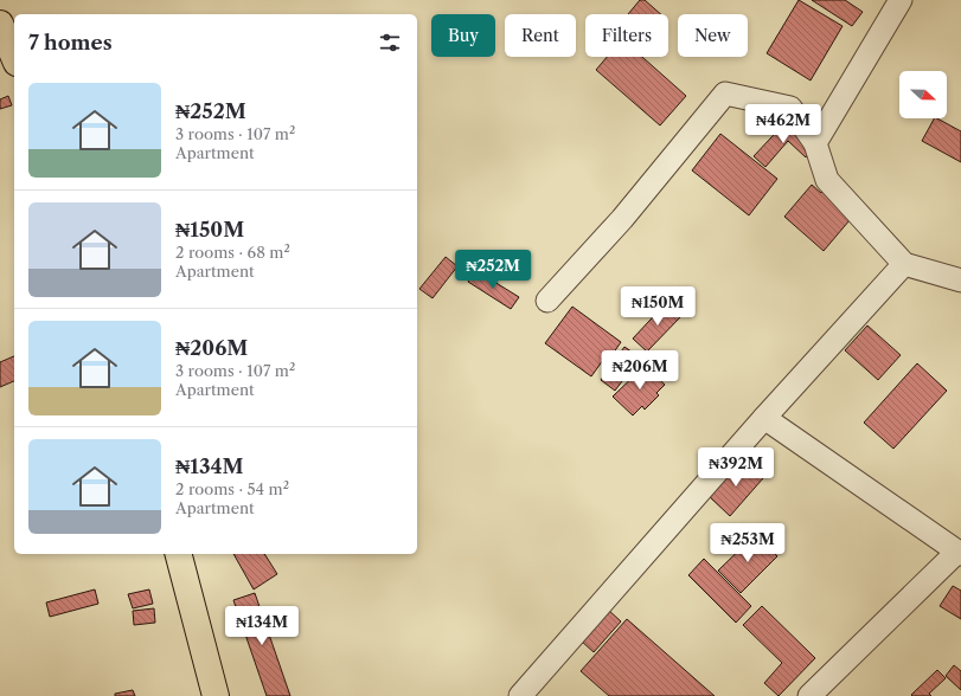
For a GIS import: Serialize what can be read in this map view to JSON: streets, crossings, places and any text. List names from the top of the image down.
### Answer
{
  "north": "right",
  "page": {
    "chip": [
      "Buy",
      "Rent",
      "Filters",
      "New"
    ],
    "heading": "7 homes",
    "list": [
      {
        "name": "₦252M",
        "note": "3 rooms · 107 m² · Apartment"
      },
      {
        "name": "₦150M",
        "note": "2 rooms · 68 m² · Apartment"
      },
      {
        "name": "₦206M",
        "note": "3 rooms · 107 m² · Apartment"
      },
      {
        "name": "₦134M",
        "note": "2 rooms · 54 m² · Apartment"
      }
    ],
    "price": [
      "₦462M",
      "₦252M",
      "₦150M",
      "₦206M",
      "₦392M",
      "₦253M",
      "₦134M"
    ]
  }
}
